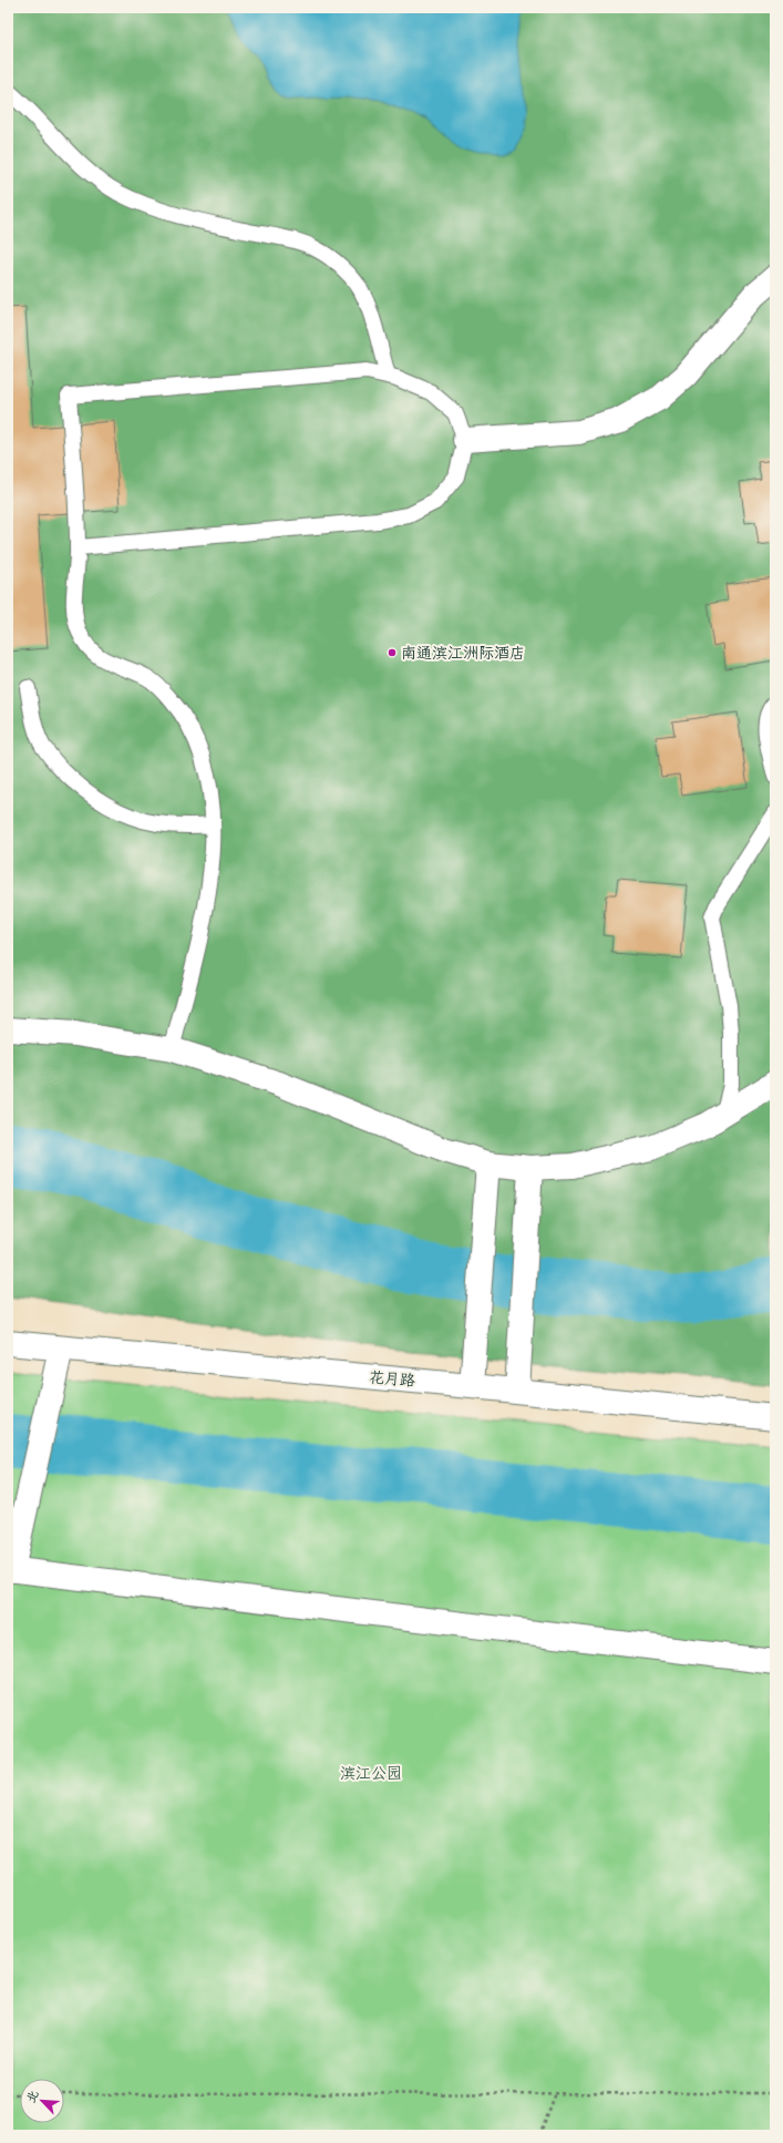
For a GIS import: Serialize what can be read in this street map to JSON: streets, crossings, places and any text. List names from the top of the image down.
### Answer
{
  "streets": {
    "street": ["花月路"]
  },
  "parks": ["滨江公园"],
  "places": ["南通滨江洲际酒店"],
  "north": "top left"
}
